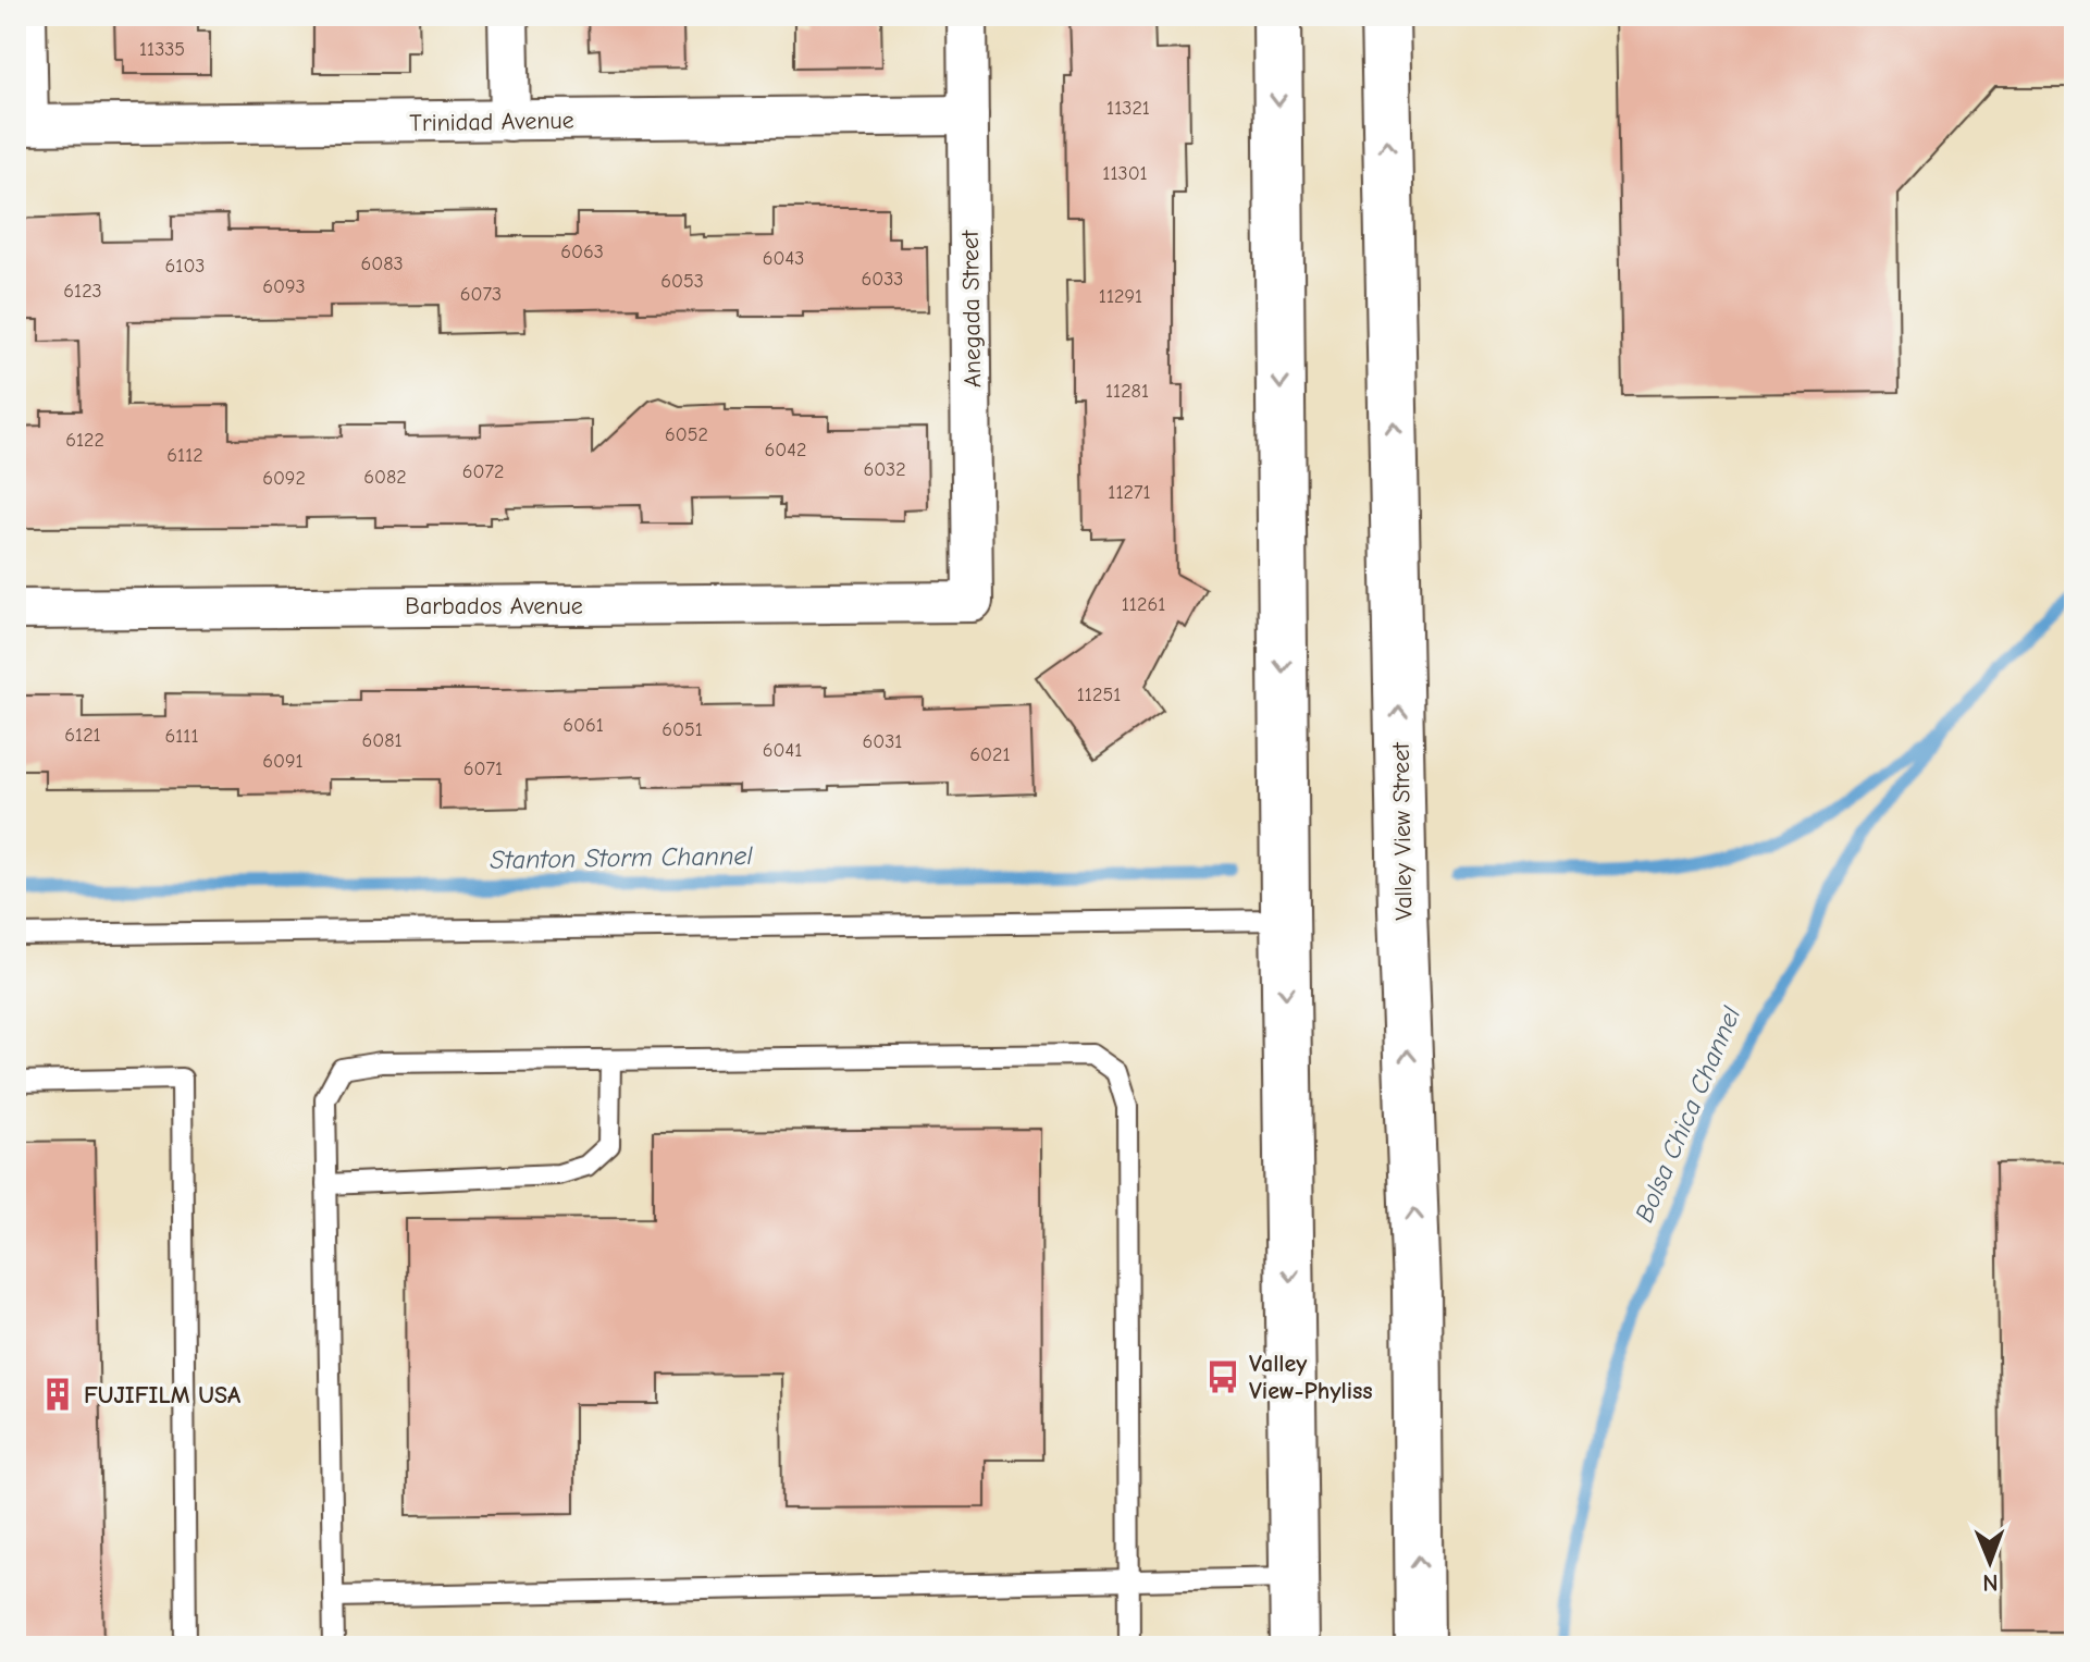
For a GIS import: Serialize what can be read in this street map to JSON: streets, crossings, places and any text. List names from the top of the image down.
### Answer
{
  "streets": {
    "main road": ["Valley View Street"],
    "street": ["Trinidad Avenue", "Anegada Street", "Barbados Avenue"]
  },
  "crossings": [
    ["Trinidad Avenue", "Anegada Street"],
    ["Anegada Street", "Barbados Avenue"]
  ],
  "water": ["Stanton Storm Channel", "Bolsa Chica Channel"],
  "places": {
    "bus stop": ["Valley View-Phyliss"],
    "building": ["FUJIFILM USA"]
  },
  "house_numbers": [
    "11335",
    "11321",
    "11301",
    "6063",
    "6043",
    "6083",
    "6103",
    "6033",
    "6053",
    "6093",
    "6123",
    "6073",
    "11291",
    "11281",
    "6052",
    "6122",
    "6042",
    "6112",
    "6032",
    "6072",
    "6082",
    "6092",
    "11271",
    "11261",
    "11251",
    "6061",
    "6051",
    "6121",
    "6111",
    "6081",
    "6031",
    "6041",
    "6021",
    "6091",
    "6071"
  ],
  "north": "bottom"
}
